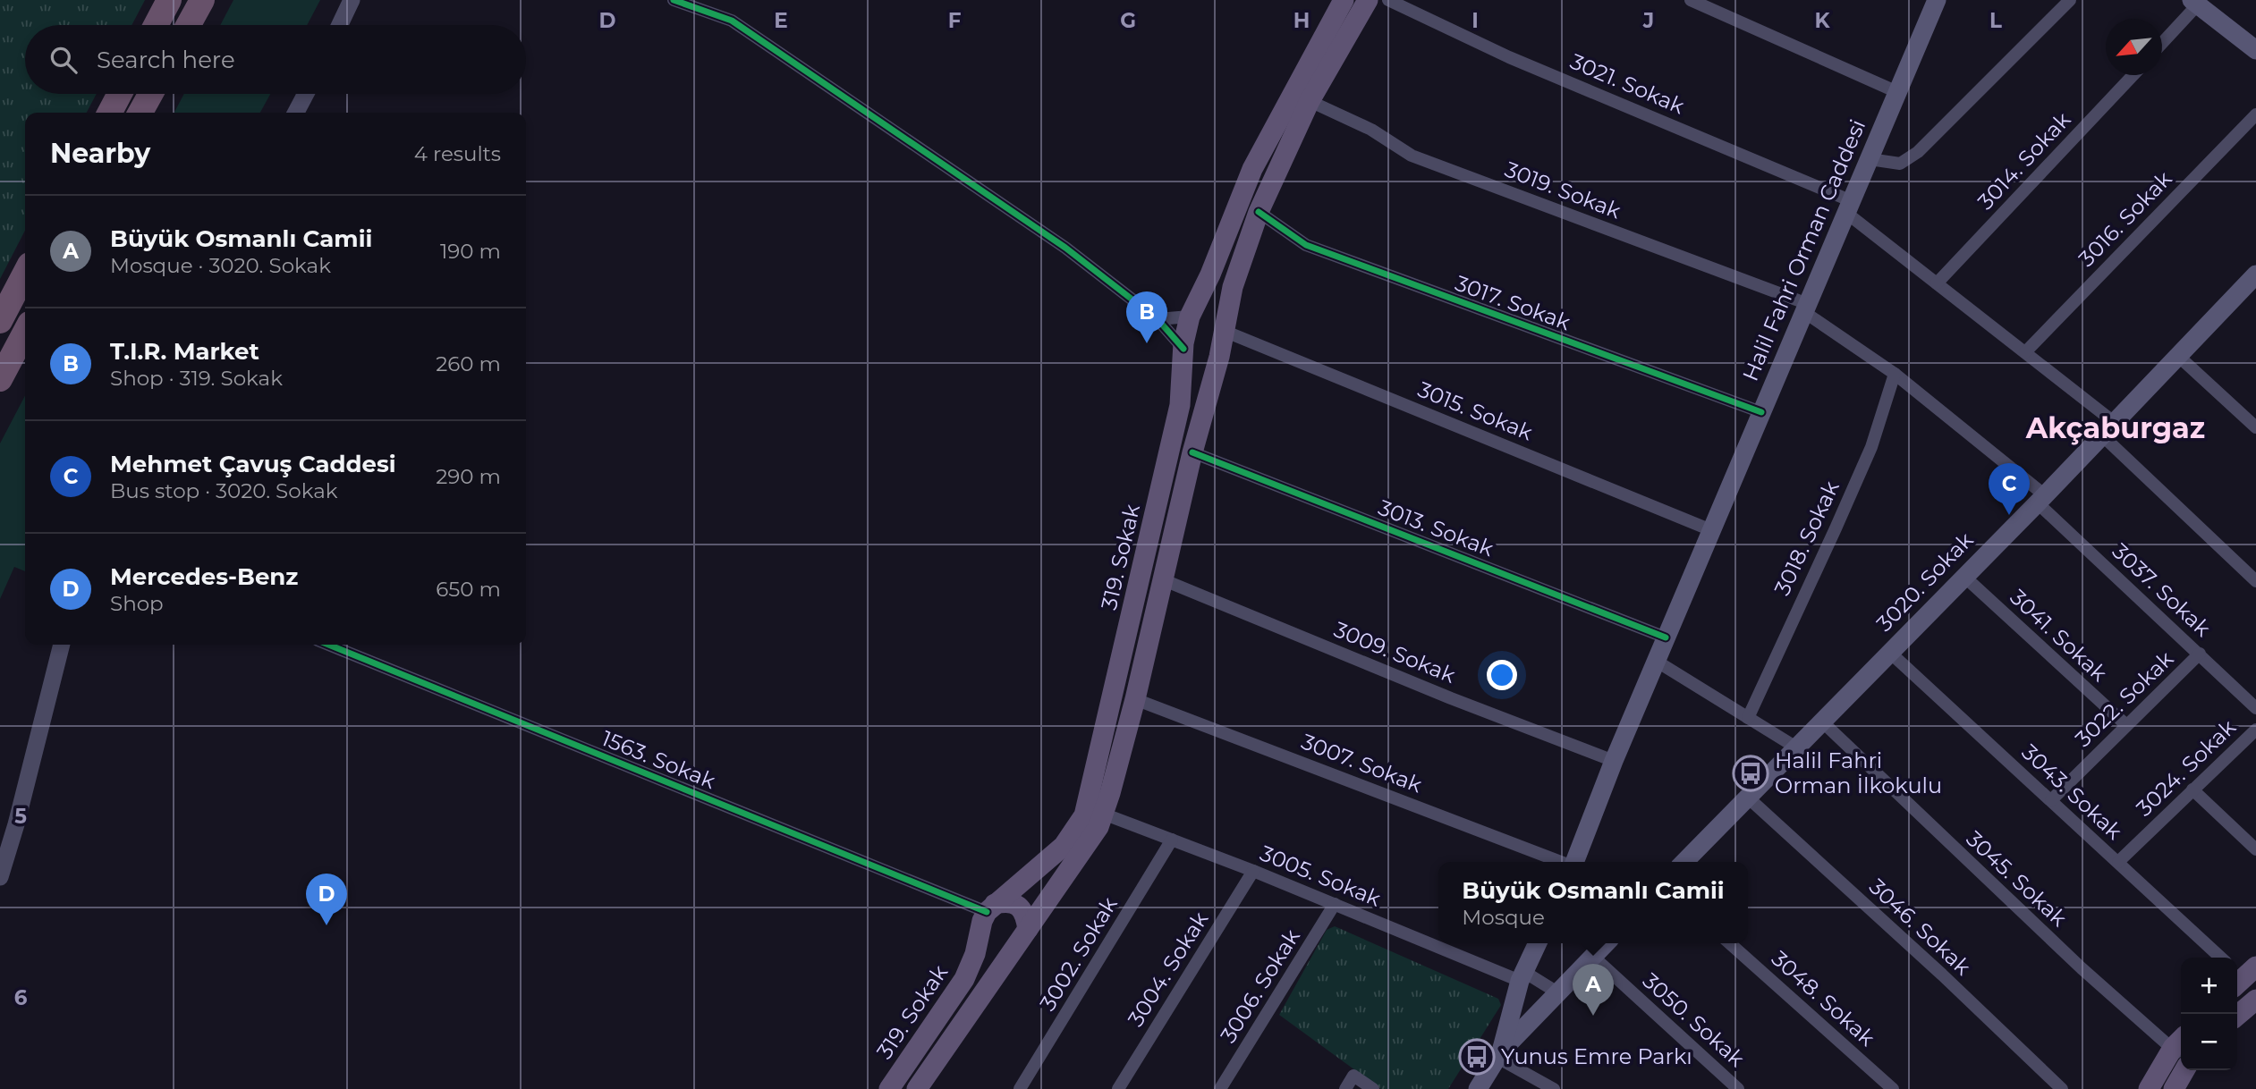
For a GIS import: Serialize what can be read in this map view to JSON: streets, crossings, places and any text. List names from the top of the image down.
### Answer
{
  "streets": {
    "main road": ["Halil Fahri Orman Caddesi", "319. Sokak", "3020. Sokak"],
    "street": [
      "3021. Sokak",
      "3014. Sokak",
      "3019. Sokak",
      "3016. Sokak",
      "3017. Sokak",
      "3015. Sokak",
      "3013. Sokak",
      "3018. Sokak",
      "3037. Sokak",
      "3041. Sokak",
      "3009. Sokak",
      "3022. Sokak",
      "1563. Sokak",
      "3007. Sokak",
      "3024. Sokak",
      "3043. Sokak",
      "3005. Sokak",
      "3045. Sokak",
      "3046. Sokak",
      "3002. Sokak",
      "3004. Sokak",
      "3006. Sokak",
      "3048. Sokak",
      "3050. Sokak"
    ]
  },
  "crossings": [
    ["3021. Sokak", "3014. Sokak"],
    ["3021. Sokak", "3016. Sokak"],
    ["3021. Sokak", "Halil Fahri Orman Caddesi"],
    ["3021. Sokak", "3020. Sokak"],
    ["3019. Sokak", "Halil Fahri Orman Caddesi"],
    ["3019. Sokak", "3018. Sokak"],
    ["3019. Sokak", "319. Sokak"],
    ["3019. Sokak", "3020. Sokak"],
    ["3019. Sokak", "3037. Sokak"],
    ["Halil Fahri Orman Caddesi", "3017. Sokak"],
    ["Halil Fahri Orman Caddesi", "3015. Sokak"],
    ["Halil Fahri Orman Caddesi", "3013. Sokak"],
    ["Halil Fahri Orman Caddesi", "3009. Sokak"],
    ["3017. Sokak", "319. Sokak"],
    ["3015. Sokak", "319. Sokak"],
    ["3013. Sokak", "319. Sokak"],
    ["319. Sokak", "3009. Sokak"],
    ["319. Sokak", "1563. Sokak"],
    ["319. Sokak", "3007. Sokak"],
    ["319. Sokak", "3005. Sokak"],
    ["3020. Sokak", "3037. Sokak"],
    ["3020. Sokak", "3041. Sokak"],
    ["3020. Sokak", "3043. Sokak"],
    ["3020. Sokak", "3045. Sokak"],
    ["3020. Sokak", "3046. Sokak"],
    ["3037. Sokak", "3022. Sokak"],
    ["3041. Sokak", "3022. Sokak"],
    ["3022. Sokak", "3043. Sokak"],
    ["3024. Sokak", "3043. Sokak"],
    ["3005. Sokak", "3002. Sokak"],
    ["3005. Sokak", "3004. Sokak"],
    ["3005. Sokak", "3006. Sokak"]
  ],
  "districts": ["Akçaburgaz"],
  "places": {
    "bus stop": ["Halil Fahri Orman İlkokulu", "Yunus Emre Parkı"]
  },
  "north": "bottom left",
  "page": {
    "search": "Search here",
    "heading": ["Nearby", "4 results"],
    "list": [
      {
        "mark": "A",
        "name": "Büyük Osmanlı Camii",
        "note": "Mosque · 3020. Sokak",
        "value": "190 m"
      },
      {
        "mark": "B",
        "name": "T.I.R. Market",
        "note": "Shop · 319. Sokak",
        "value": "260 m"
      },
      {
        "mark": "C",
        "name": "Mehmet Çavuş Caddesi",
        "note": "Bus stop · 3020. Sokak",
        "value": "290 m"
      },
      {
        "mark": "D",
        "name": "Mercedes-Benz",
        "note": "Shop",
        "value": "650 m"
      }
    ],
    "pins": [
      "B",
      "C",
      "D",
      "A"
    ],
    "popup": ["Büyük Osmanlı Camii", "Mosque"],
    "map_buttons": ["+", "−"]
  },
  "grid": {
    "columns": [
      "D",
      "E",
      "F",
      "G",
      "H",
      "I",
      "J",
      "K",
      "L"
    ],
    "rows": ["5", "6"]
  }
}
